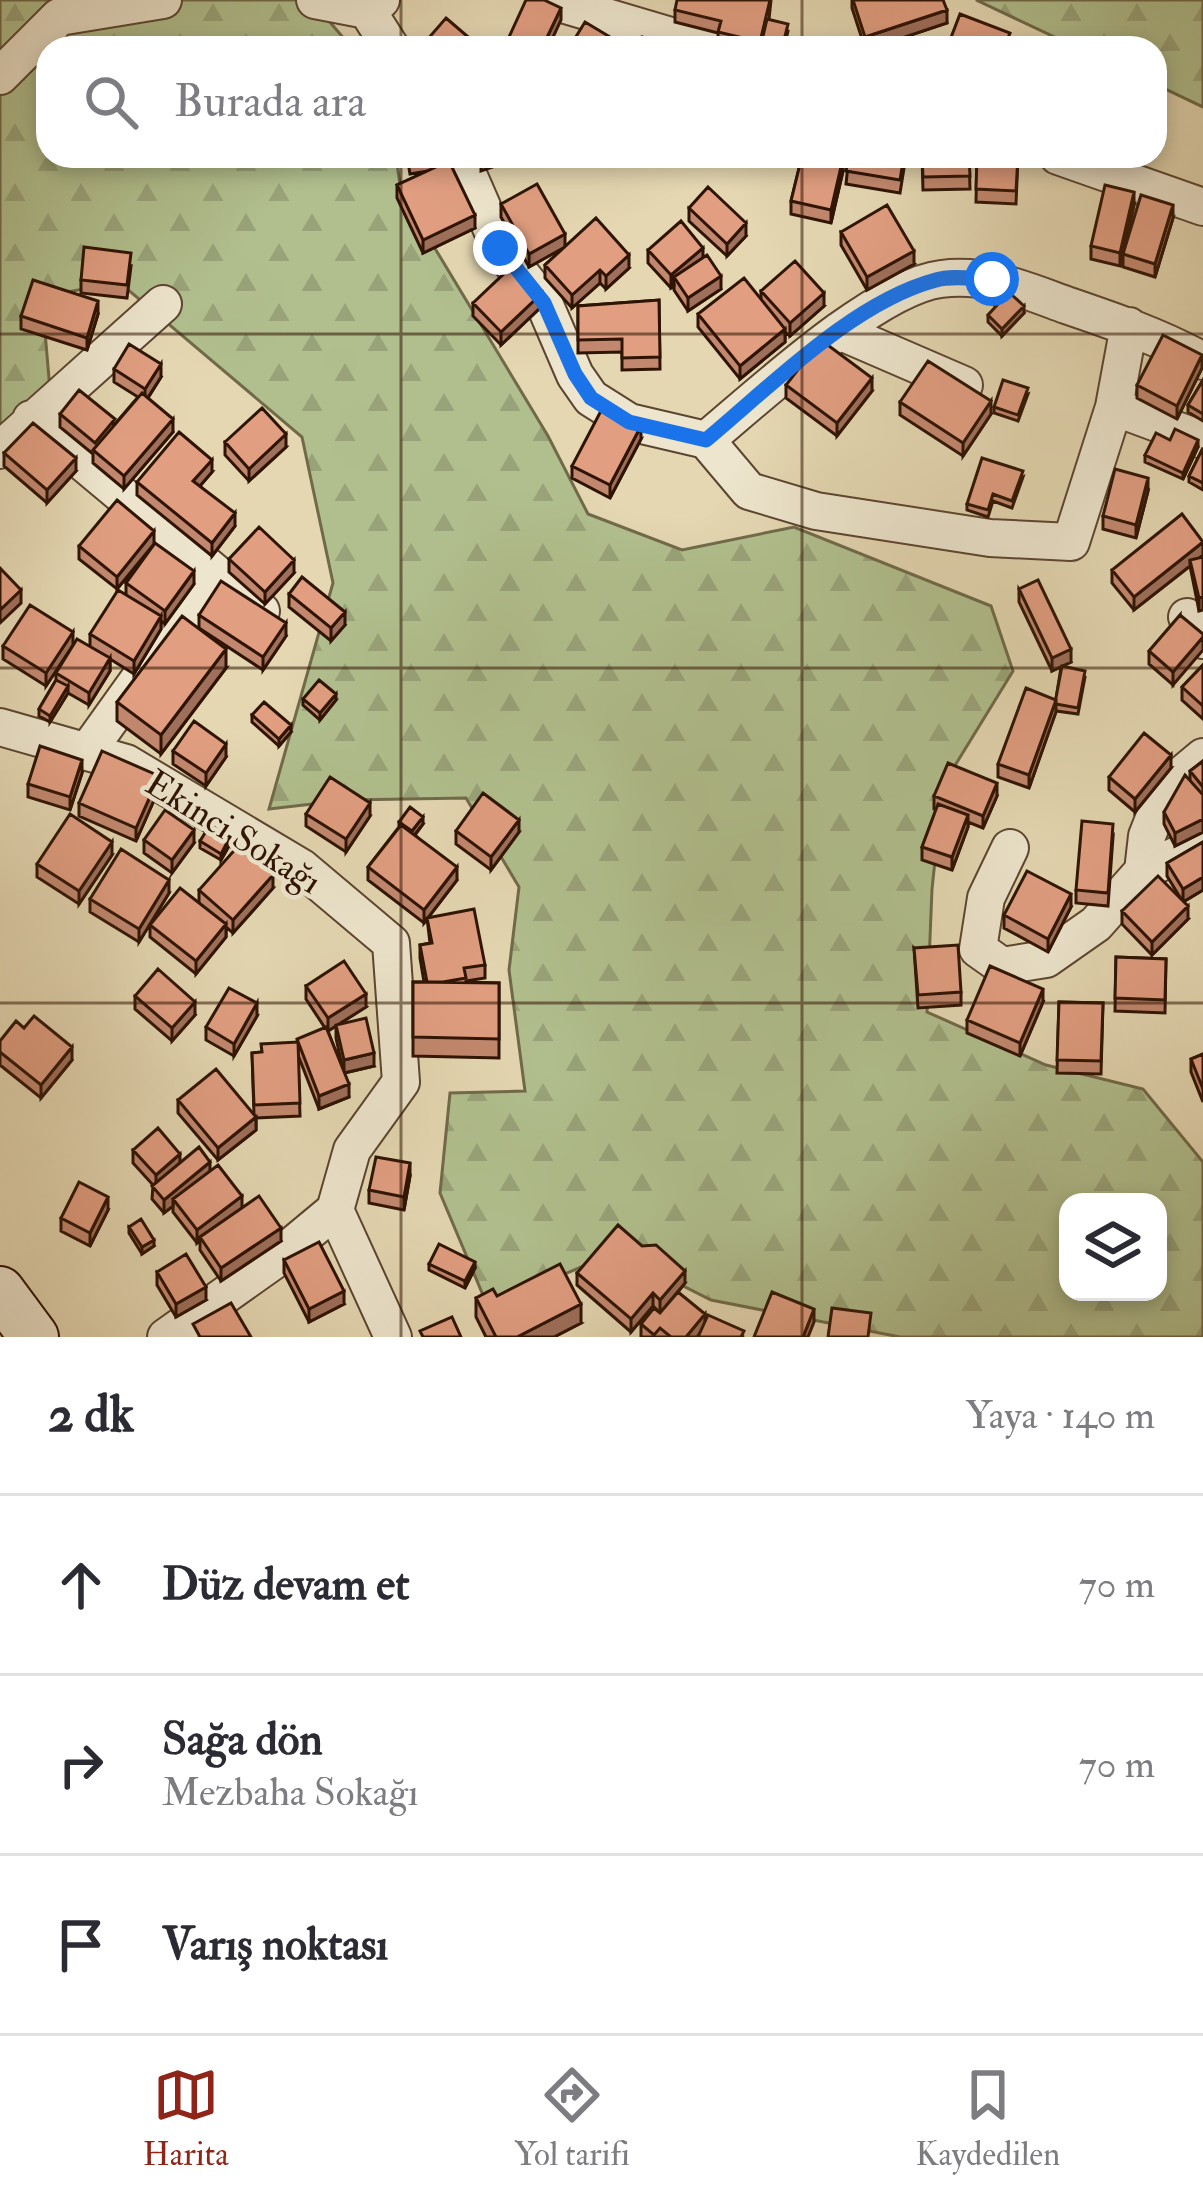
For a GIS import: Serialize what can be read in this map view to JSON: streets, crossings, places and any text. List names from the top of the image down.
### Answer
{
  "streets": {
    "street": ["Ekinci Sokağı"]
  },
  "page": {
    "search": "Burada ara",
    "heading": ["2 dk", "Yaya · 140 m"],
    "list": [
      ["Düz devam et", "70 m"],
      ["Sağa dön", "Mezbaha Sokağı", "70 m"],
      "Varış noktası"
    ],
    "nav": ["Harita", "Yol tarifi", "Kaydedilen"]
  }
}
